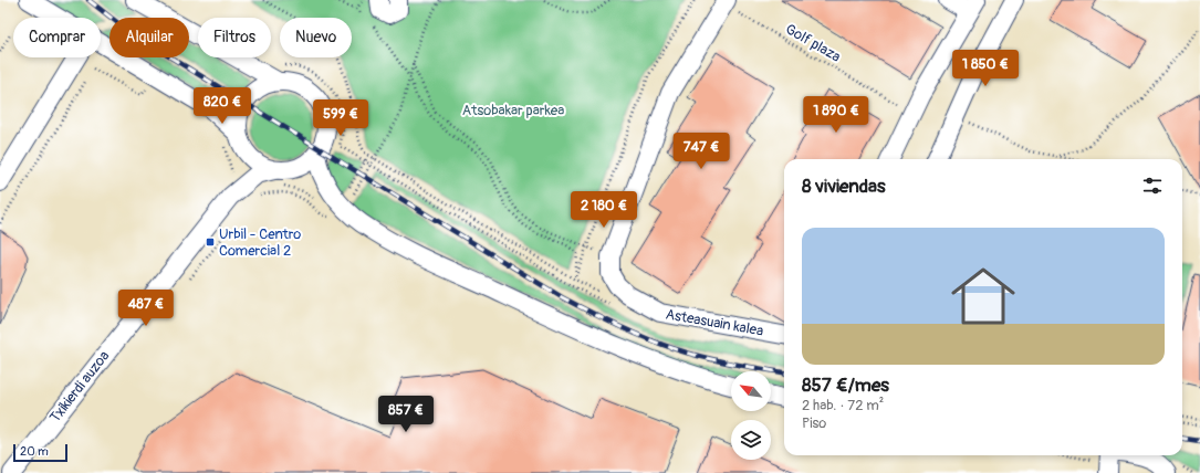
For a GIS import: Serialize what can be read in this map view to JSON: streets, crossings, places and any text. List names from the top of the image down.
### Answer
{
  "streets": {
    "street": ["Asteasuain kalea", "Txikierdi auzoa"],
    "path": ["Golf plaza"]
  },
  "crossings": [
    ["Golf plaza", "Asteasuain kalea"]
  ],
  "parks": ["Atsobakar parkea"],
  "places": {
    "transit": ["Urbil - Centro Comercial 2"]
  },
  "scale_bar": "20 m",
  "north": "top left",
  "page": {
    "chip": [
      "Comprar",
      "Alquilar",
      "Filtros",
      "Nuevo"
    ],
    "price": [
      "1 850 €",
      "820 €",
      "1 890 €",
      "599 €",
      "747 €",
      "2 180 €",
      "487 €",
      "857 €"
    ],
    "heading": "8 viviendas",
    "list": [
      {
        "name": "857 €/mes",
        "note": "2 hab. · 72 m² · Piso"
      }
    ],
    "scale": "20 m"
  }
}
